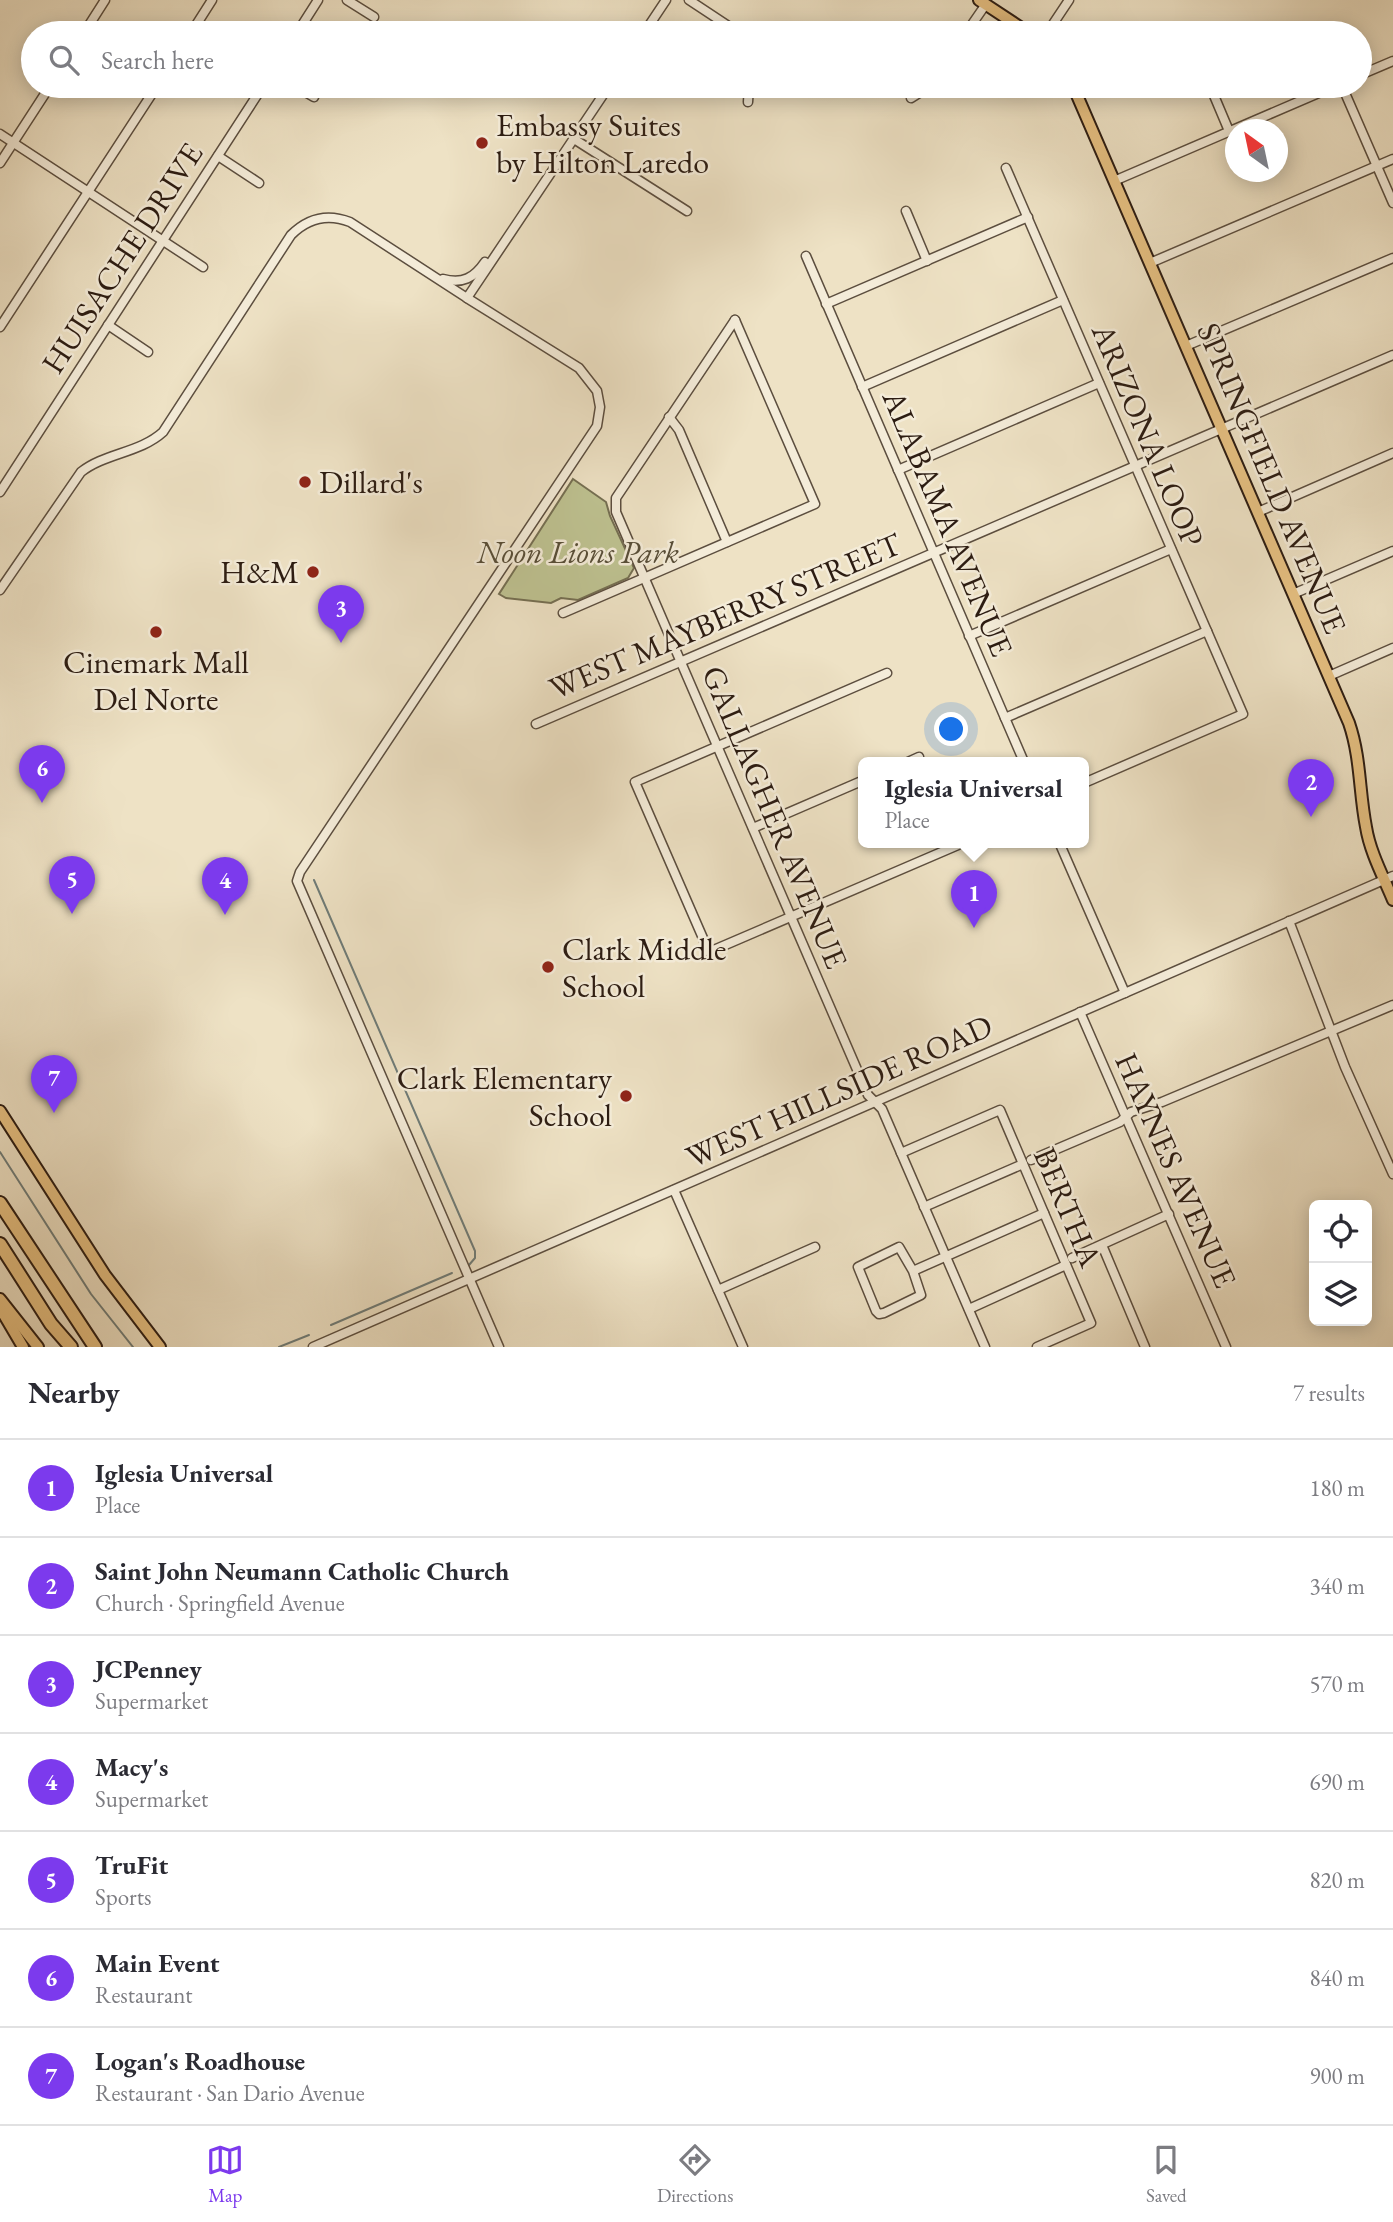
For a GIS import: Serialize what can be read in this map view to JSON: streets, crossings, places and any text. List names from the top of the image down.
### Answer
{
  "streets": {
    "main road": ["SPRINGFIELD AVENUE"],
    "street": [
      "HUISACHE DRIVE",
      "ARIZONA LOOP",
      "ALABAMA AVENUE",
      "WEST MAYBERRY STREET",
      "GALLAGHER AVENUE",
      "WEST HILLSIDE ROAD",
      "HAYNES AVENUE",
      "BERTHA"
    ]
  },
  "crossings": [
    ["ARIZONA LOOP", "WEST MAYBERRY STREET"],
    ["SPRINGFIELD AVENUE", "WEST MAYBERRY STREET"],
    ["SPRINGFIELD AVENUE", "WEST HILLSIDE ROAD"],
    ["ALABAMA AVENUE", "WEST MAYBERRY STREET"],
    ["WEST MAYBERRY STREET", "GALLAGHER AVENUE"],
    ["GALLAGHER AVENUE", "WEST HILLSIDE ROAD"],
    ["GALLAGHER AVENUE", "BERTHA"],
    ["WEST HILLSIDE ROAD", "HAYNES AVENUE"]
  ],
  "parks": ["Noon Lions Park"],
  "places": [
    "Embassy Suites by Hilton Laredo",
    "Dillard's",
    "H&M",
    "Cinemark Mall Del Norte",
    "Clark Middle School",
    "Clark Elementary School"
  ],
  "north": "top left",
  "page": {
    "search": "Search here",
    "pins": [
      "3",
      "6",
      "2",
      "5",
      "4",
      "1",
      "7"
    ],
    "popup": ["Iglesia Universal", "Place"],
    "heading": ["Nearby", "7 results"],
    "list": [
      {
        "mark": "1",
        "name": "Iglesia Universal",
        "note": "Place",
        "value": "180 m"
      },
      {
        "mark": "2",
        "name": "Saint John Neumann Catholic Church",
        "note": "Church · Springfield Avenue",
        "value": "340 m"
      },
      {
        "mark": "3",
        "name": "JCPenney",
        "note": "Supermarket",
        "value": "570 m"
      },
      {
        "mark": "4",
        "name": "Macy's",
        "note": "Supermarket",
        "value": "690 m"
      },
      {
        "mark": "5",
        "name": "TruFit",
        "note": "Sports",
        "value": "820 m"
      },
      {
        "mark": "6",
        "name": "Main Event",
        "note": "Restaurant",
        "value": "840 m"
      },
      {
        "mark": "7",
        "name": "Logan's Roadhouse",
        "note": "Restaurant · San Dario Avenue",
        "value": "900 m"
      }
    ],
    "nav": ["Map", "Directions", "Saved"]
  }
}
